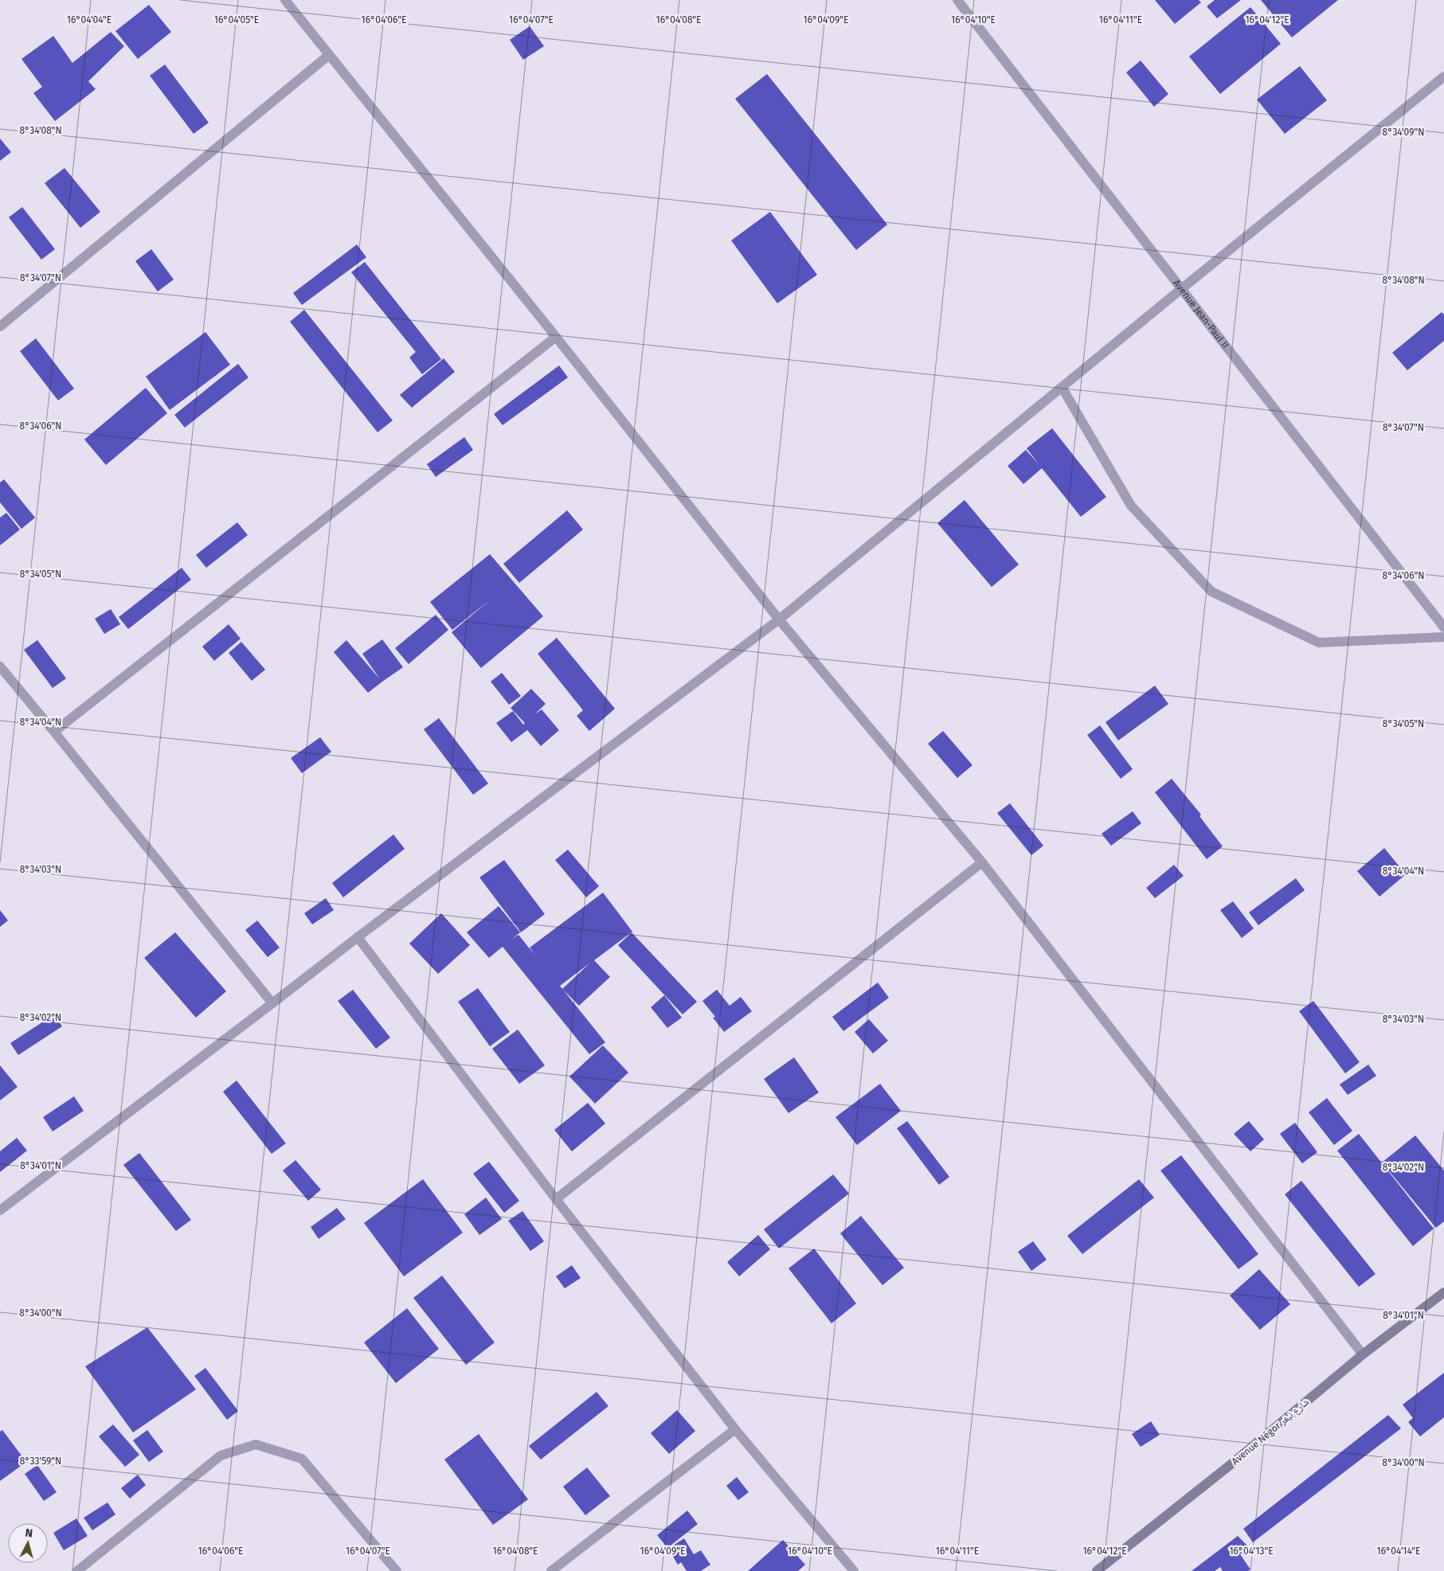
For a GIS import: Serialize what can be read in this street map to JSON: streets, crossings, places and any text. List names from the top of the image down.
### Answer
{
  "streets": {
    "main road": ["Avenue Négor شارع نيغر"],
    "street": ["Avenue Jean-Paul II"]
  },
  "north": "top",
  "coordinates": [
    "16°04'04\"E",
    "16°04'05\"E",
    "16°04'06\"E",
    "16°04'07\"E",
    "16°04'08\"E",
    "16°04'09\"E",
    "16°04'10\"E",
    "16°04'11\"E",
    "16°04'12\"E",
    "8°34'08\"N",
    "8°34'09\"N",
    "8°34'07\"N",
    "8°34'06\"N",
    "8°34'05\"N",
    "8°34'04\"N",
    "8°34'03\"N",
    "8°34'02\"N",
    "8°34'01\"N",
    "8°34'00\"N",
    "8°33'59\"N",
    "16°04'13\"E",
    "16°04'14\"E"
  ]
}
